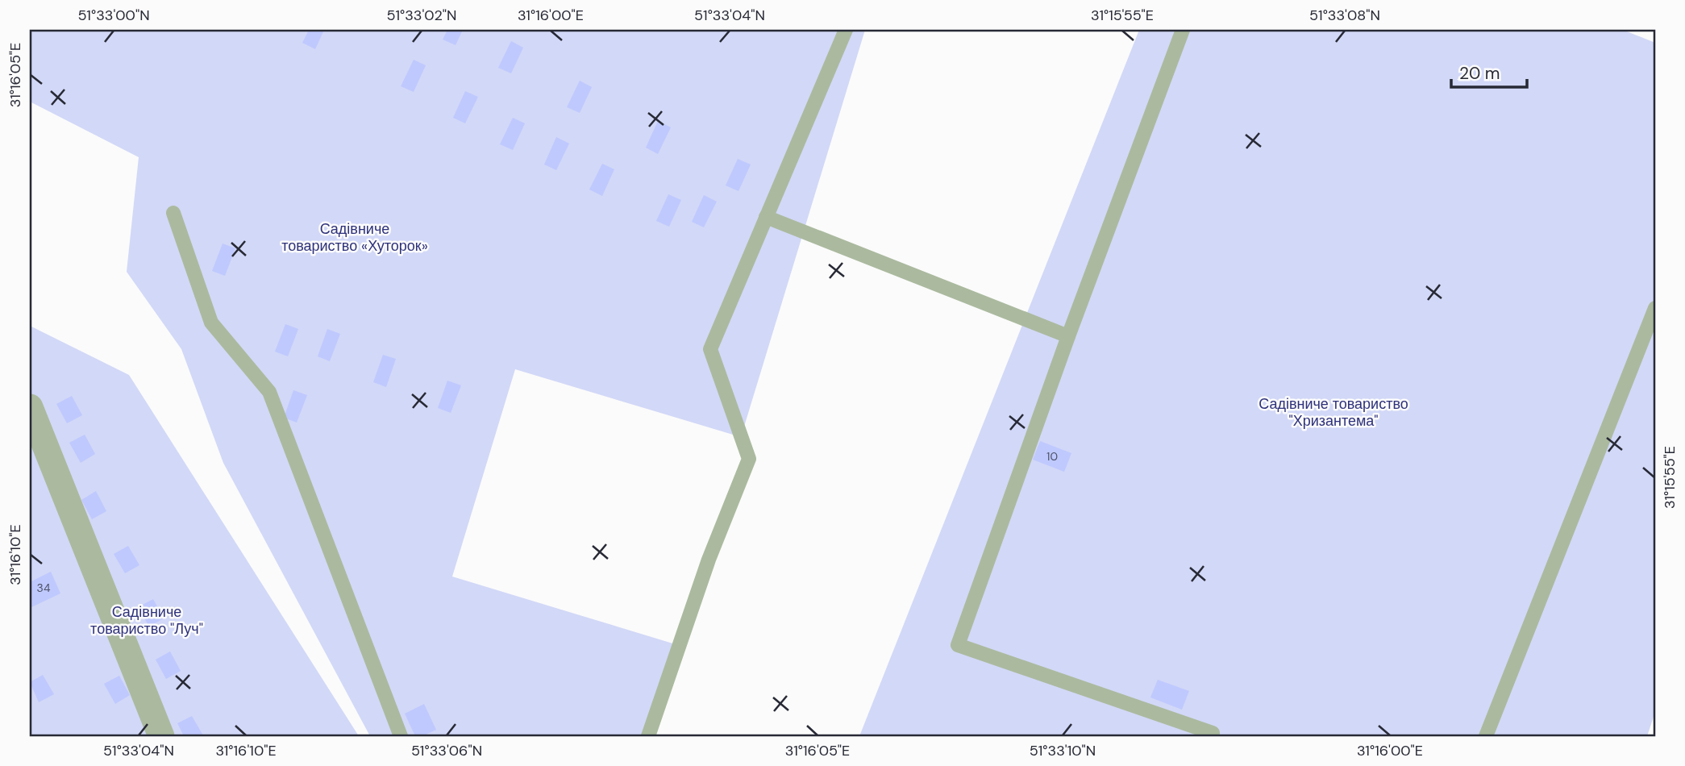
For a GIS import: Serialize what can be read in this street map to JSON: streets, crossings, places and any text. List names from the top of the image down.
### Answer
{
  "parks": ["Садівниче товариство «Хуторок»", "Садівниче товариство \"Хризантема\"", "Садівниче товариство \"Луч\""],
  "house_numbers": ["10", "34"],
  "scale_bar": "20 m",
  "coordinates": [
    "51°33'00\"N",
    "51°33'02\"N",
    "31°16'00\"E",
    "51°33'04\"N",
    "31°15'55\"E",
    "51°33'08\"N",
    "31°16'05\"E",
    "31°16'10\"E",
    "51°33'06\"N",
    "51°33'10\"N"
  ]
}
